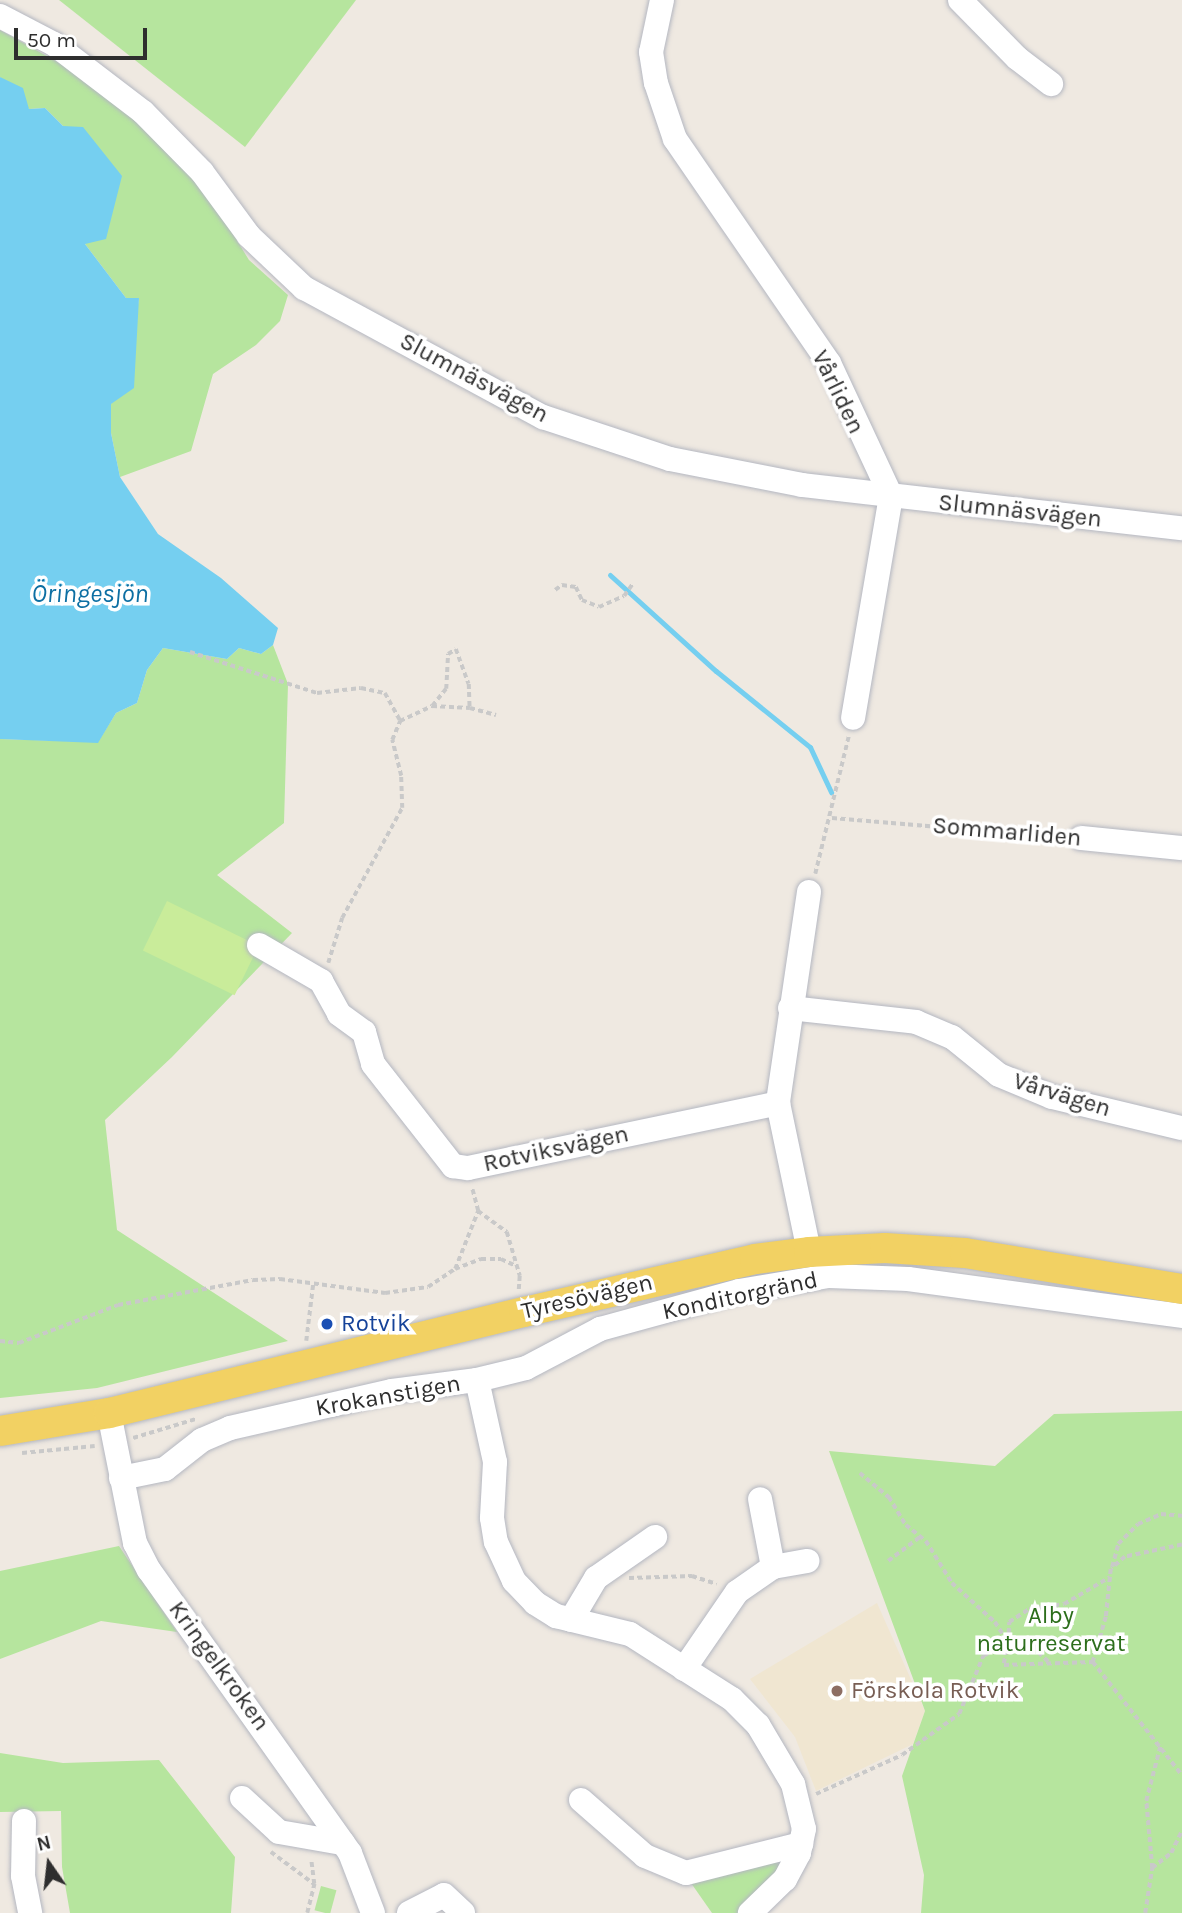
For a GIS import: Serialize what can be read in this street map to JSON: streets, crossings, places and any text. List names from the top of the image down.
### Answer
{
  "streets": {
    "main road": ["Tyresövägen"],
    "street": [
      "Slumnäsvägen",
      "Vårliden",
      "Sommarliden",
      "Vårvägen",
      "Rotviksvägen",
      "Konditorgränd",
      "Krokanstigen",
      "Kringelkroken"
    ]
  },
  "crossings": [
    ["Slumnäsvägen", "Vårliden"],
    ["Konditorgränd", "Krokanstigen"],
    ["Tyresövägen", "Kringelkroken"],
    ["Krokanstigen", "Kringelkroken"]
  ],
  "water": ["Öringesjön"],
  "parks": ["Alby naturreservat"],
  "places": ["Rotvik", "Förskola Rotvik"],
  "scale_bar": "50 m",
  "north": "top"
}
